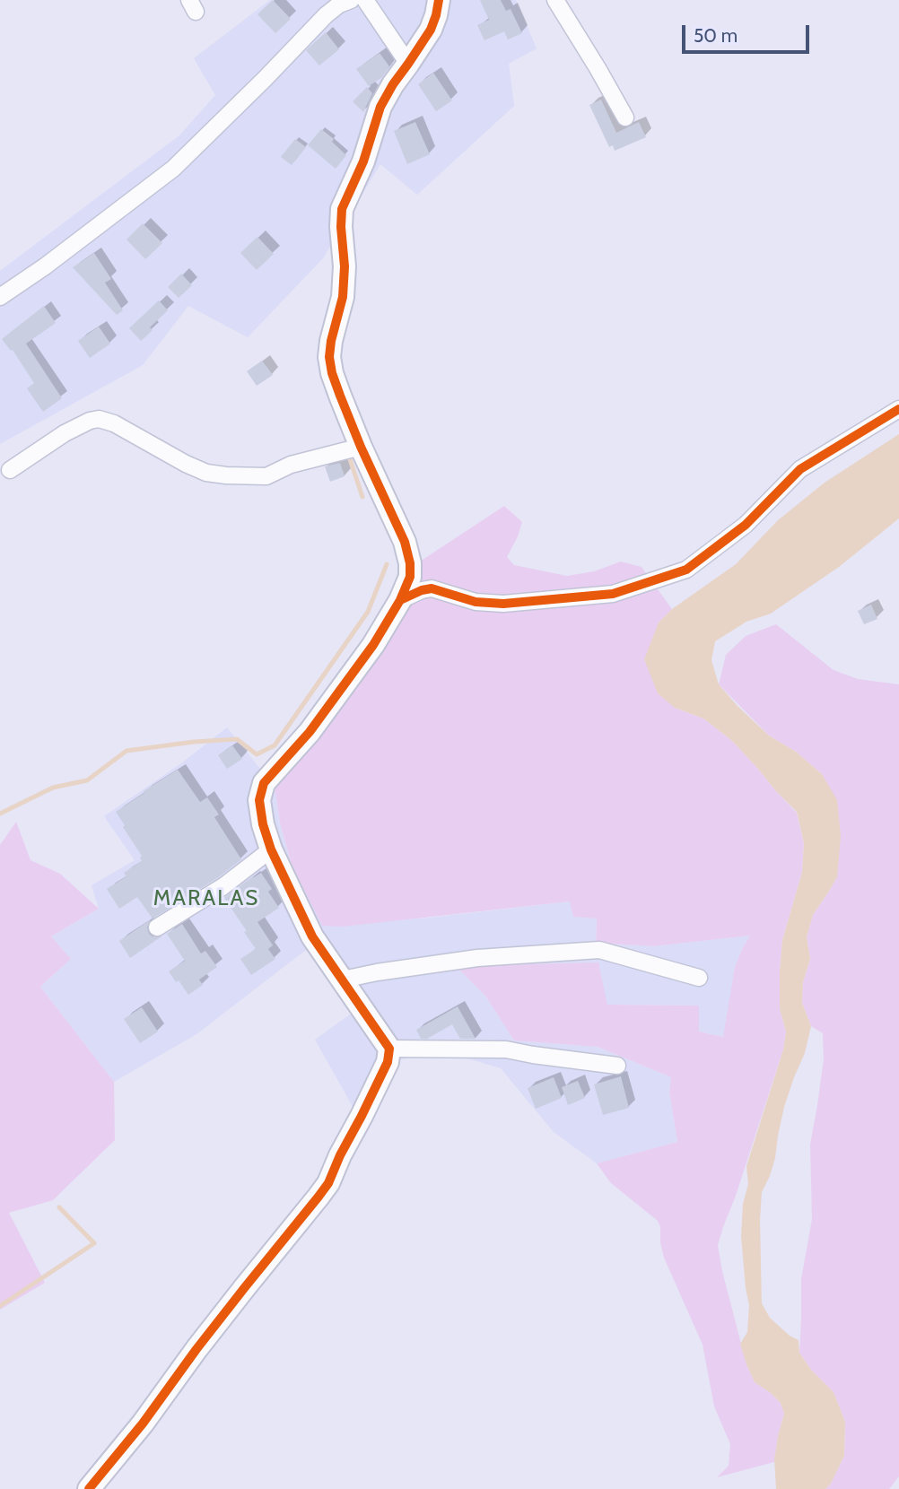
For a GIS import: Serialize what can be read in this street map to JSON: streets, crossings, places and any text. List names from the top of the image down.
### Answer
{
  "districts": ["MARALAS"],
  "scale_bar": "50 m"
}
